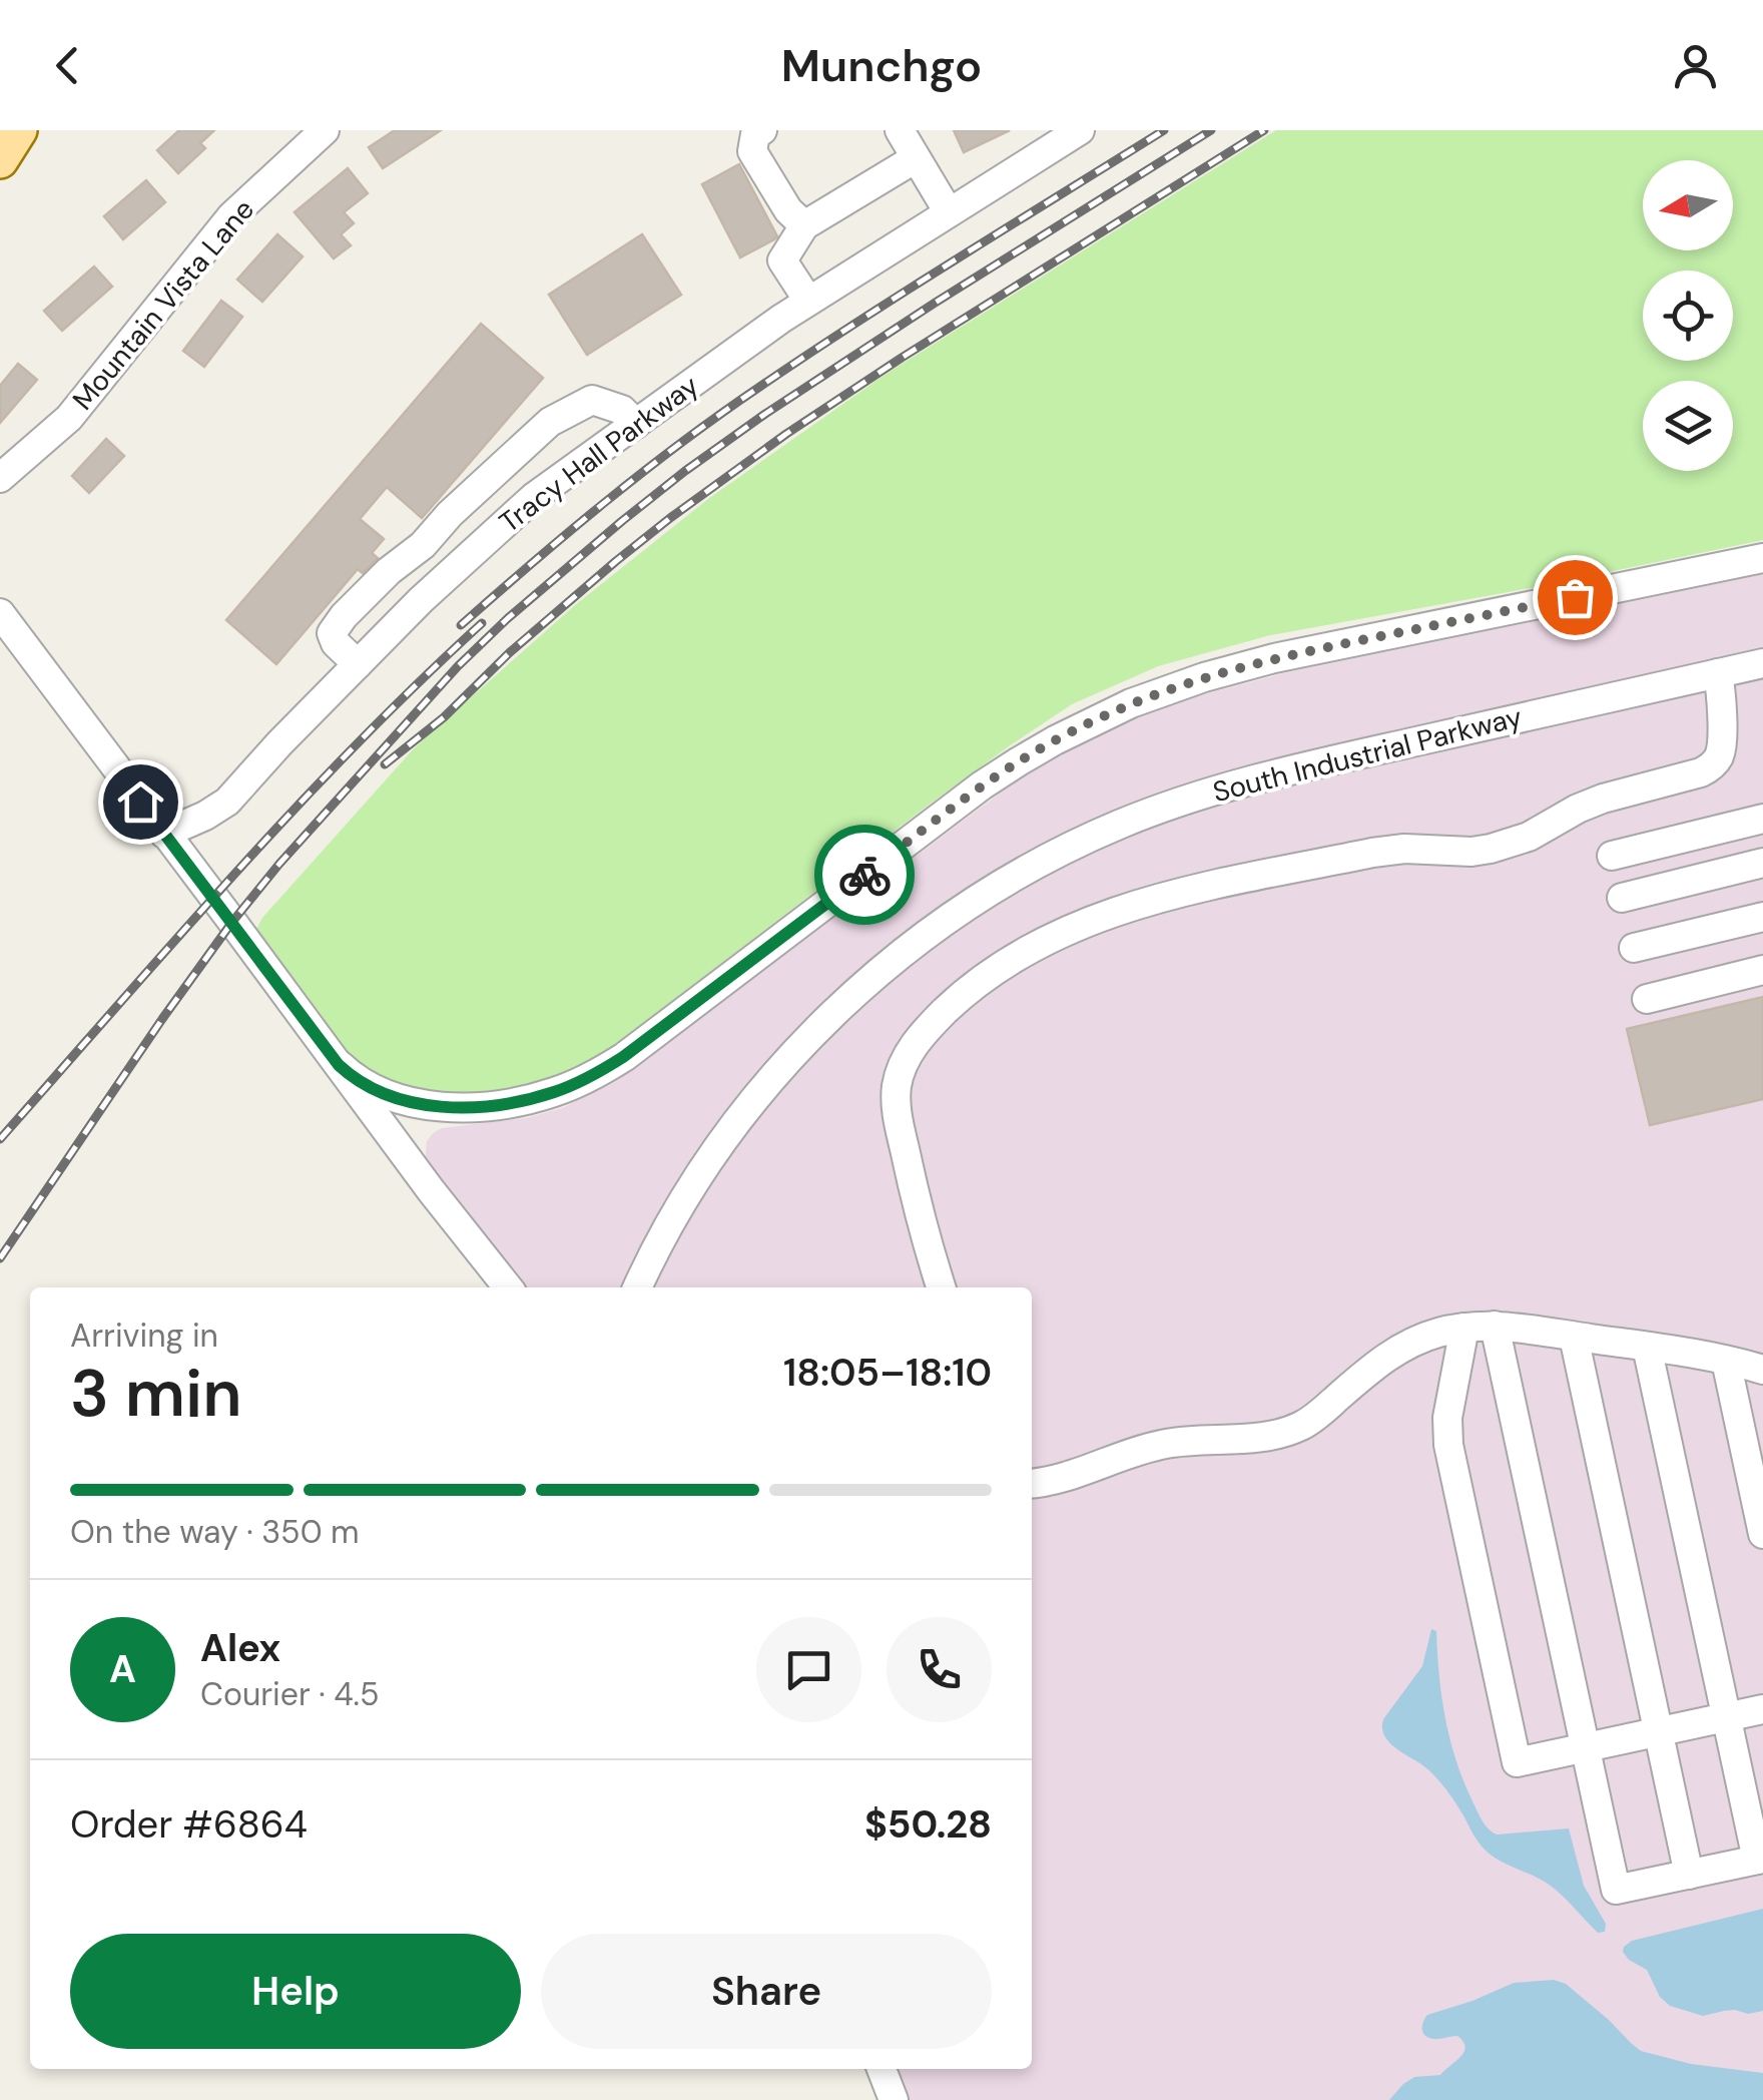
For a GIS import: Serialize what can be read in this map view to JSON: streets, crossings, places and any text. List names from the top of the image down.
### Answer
{
  "streets": {
    "street": ["Mountain Vista Lane", "Tracy Hall Parkway", "South Industrial Parkway"]
  },
  "north": "left",
  "page": {
    "header": "Munchgo",
    "heading": ["3 min", "Arriving in", "18:05–18:10"],
    "panel": [
      "Alex",
      "Courier · 4.5",
      "Order #6864",
      "$50.28"
    ],
    "bar": "On the way · 350 m",
    "round": "A",
    "buttons": ["Help", "Share"]
  }
}
